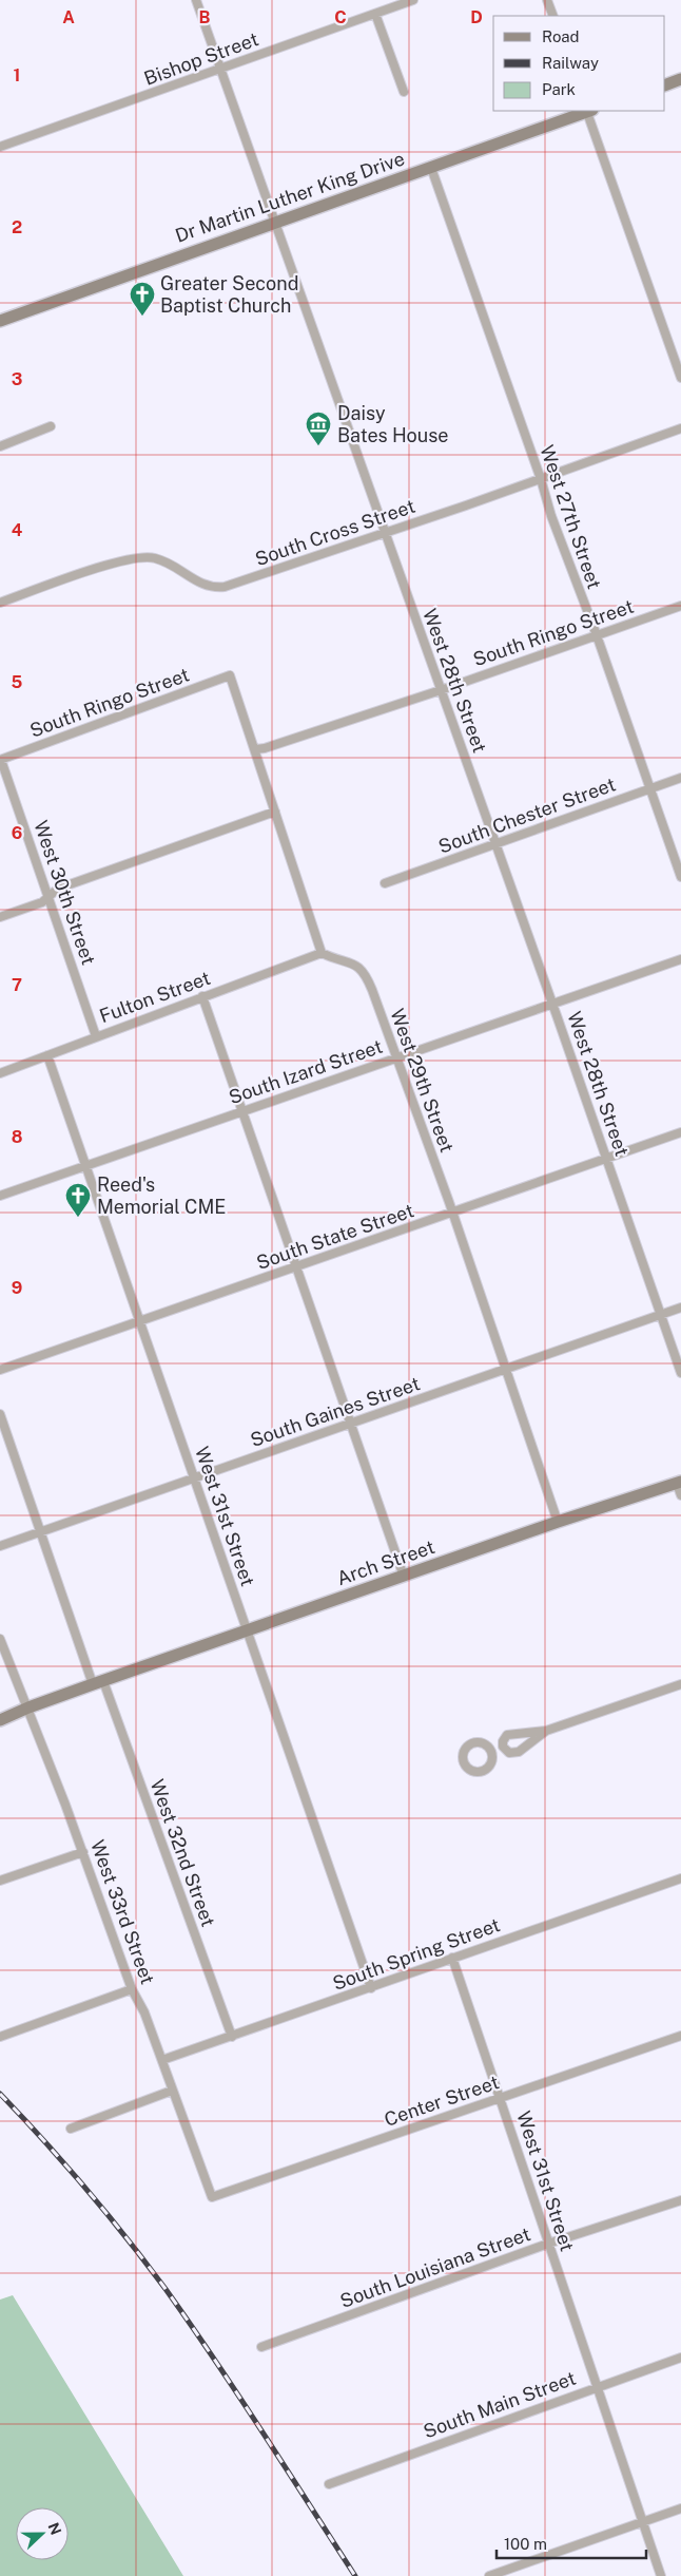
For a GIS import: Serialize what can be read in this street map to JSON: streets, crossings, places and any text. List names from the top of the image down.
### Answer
{
  "streets": {
    "main road": ["Dr Martin Luther King Drive", "Arch Street"],
    "street": [
      "Bishop Street",
      "West 27th Street",
      "South Cross Street",
      "South Ringo Street",
      "West 28th Street",
      "South Chester Street",
      "West 30th Street",
      "Fulton Street",
      "South Izard Street",
      "West 29th Street",
      "South State Street",
      "South Gaines Street",
      "West 31st Street",
      "West 32nd Street",
      "West 33rd Street",
      "South Spring Street",
      "Center Street",
      "South Louisiana Street",
      "South Main Street"
    ]
  },
  "crossings": [
    ["Bishop Street", "West 28th Street"],
    ["Dr Martin Luther King Drive", "West 27th Street"],
    ["Dr Martin Luther King Drive", "West 28th Street"],
    ["West 27th Street", "South Cross Street"],
    ["West 27th Street", "South Ringo Street"],
    ["West 27th Street", "South Chester Street"],
    ["South Cross Street", "West 28th Street"],
    ["South Ringo Street", "West 28th Street"],
    ["South Ringo Street", "West 30th Street"],
    ["West 28th Street", "South Chester Street"],
    ["West 28th Street", "South Izard Street"],
    ["West 28th Street", "South State Street"],
    ["West 28th Street", "South Gaines Street"],
    ["West 30th Street", "Fulton Street"],
    ["Fulton Street", "West 29th Street"],
    ["Fulton Street", "West 31st Street"],
    ["South Izard Street", "West 29th Street"],
    ["South Izard Street", "West 31st Street"],
    ["West 29th Street", "South State Street"],
    ["West 29th Street", "South Gaines Street"],
    ["West 29th Street", "Arch Street"],
    ["South State Street", "West 31st Street"],
    ["South Gaines Street", "West 31st Street"],
    ["South Gaines Street", "West 32nd Street"],
    ["West 31st Street", "Arch Street"],
    ["West 31st Street", "South Spring Street"],
    ["West 31st Street", "Center Street"],
    ["West 31st Street", "South Louisiana Street"],
    ["West 31st Street", "South Main Street"],
    ["Arch Street", "West 32nd Street"],
    ["Arch Street", "West 33rd Street"],
    ["West 32nd Street", "South Spring Street"],
    ["West 33rd Street", "South Spring Street"],
    ["West 33rd Street", "Center Street"]
  ],
  "places": {
    "church": ["Greater Second Baptist Church", "Reed's Memorial CME"],
    "museum": ["Daisy Bates House"]
  },
  "legend": ["Road", "Railway", "Park"],
  "scale_bar": "100 m",
  "north": "right",
  "grid": {
    "columns": [
      "A",
      "B",
      "C",
      "D"
    ],
    "rows": [
      "1",
      "2",
      "3",
      "4",
      "5",
      "6",
      "7",
      "8",
      "9"
    ]
  }
}
